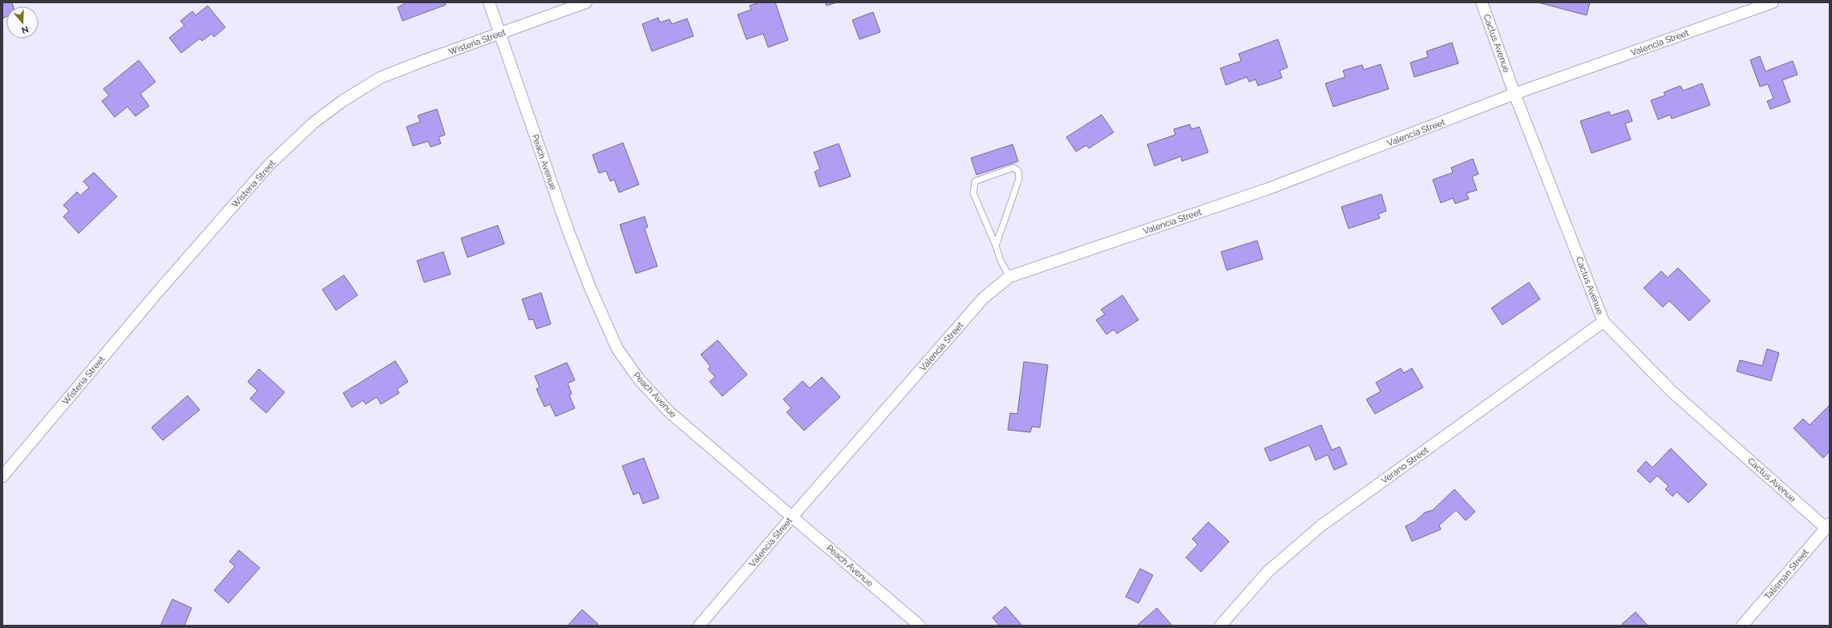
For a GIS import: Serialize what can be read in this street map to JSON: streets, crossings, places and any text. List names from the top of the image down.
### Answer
{
  "streets": {
    "street": [
      "Wisteria Street",
      "Valencia Street",
      "Cactus Avenue",
      "Peach Avenue",
      "Verano Street",
      "Talisman Street"
    ]
  },
  "crossings": [
    ["Wisteria Street", "Peach Avenue"],
    ["Valencia Street", "Cactus Avenue"],
    ["Valencia Street", "Peach Avenue"],
    ["Cactus Avenue", "Verano Street"],
    ["Cactus Avenue", "Talisman Street"]
  ],
  "north": "bottom"
}
